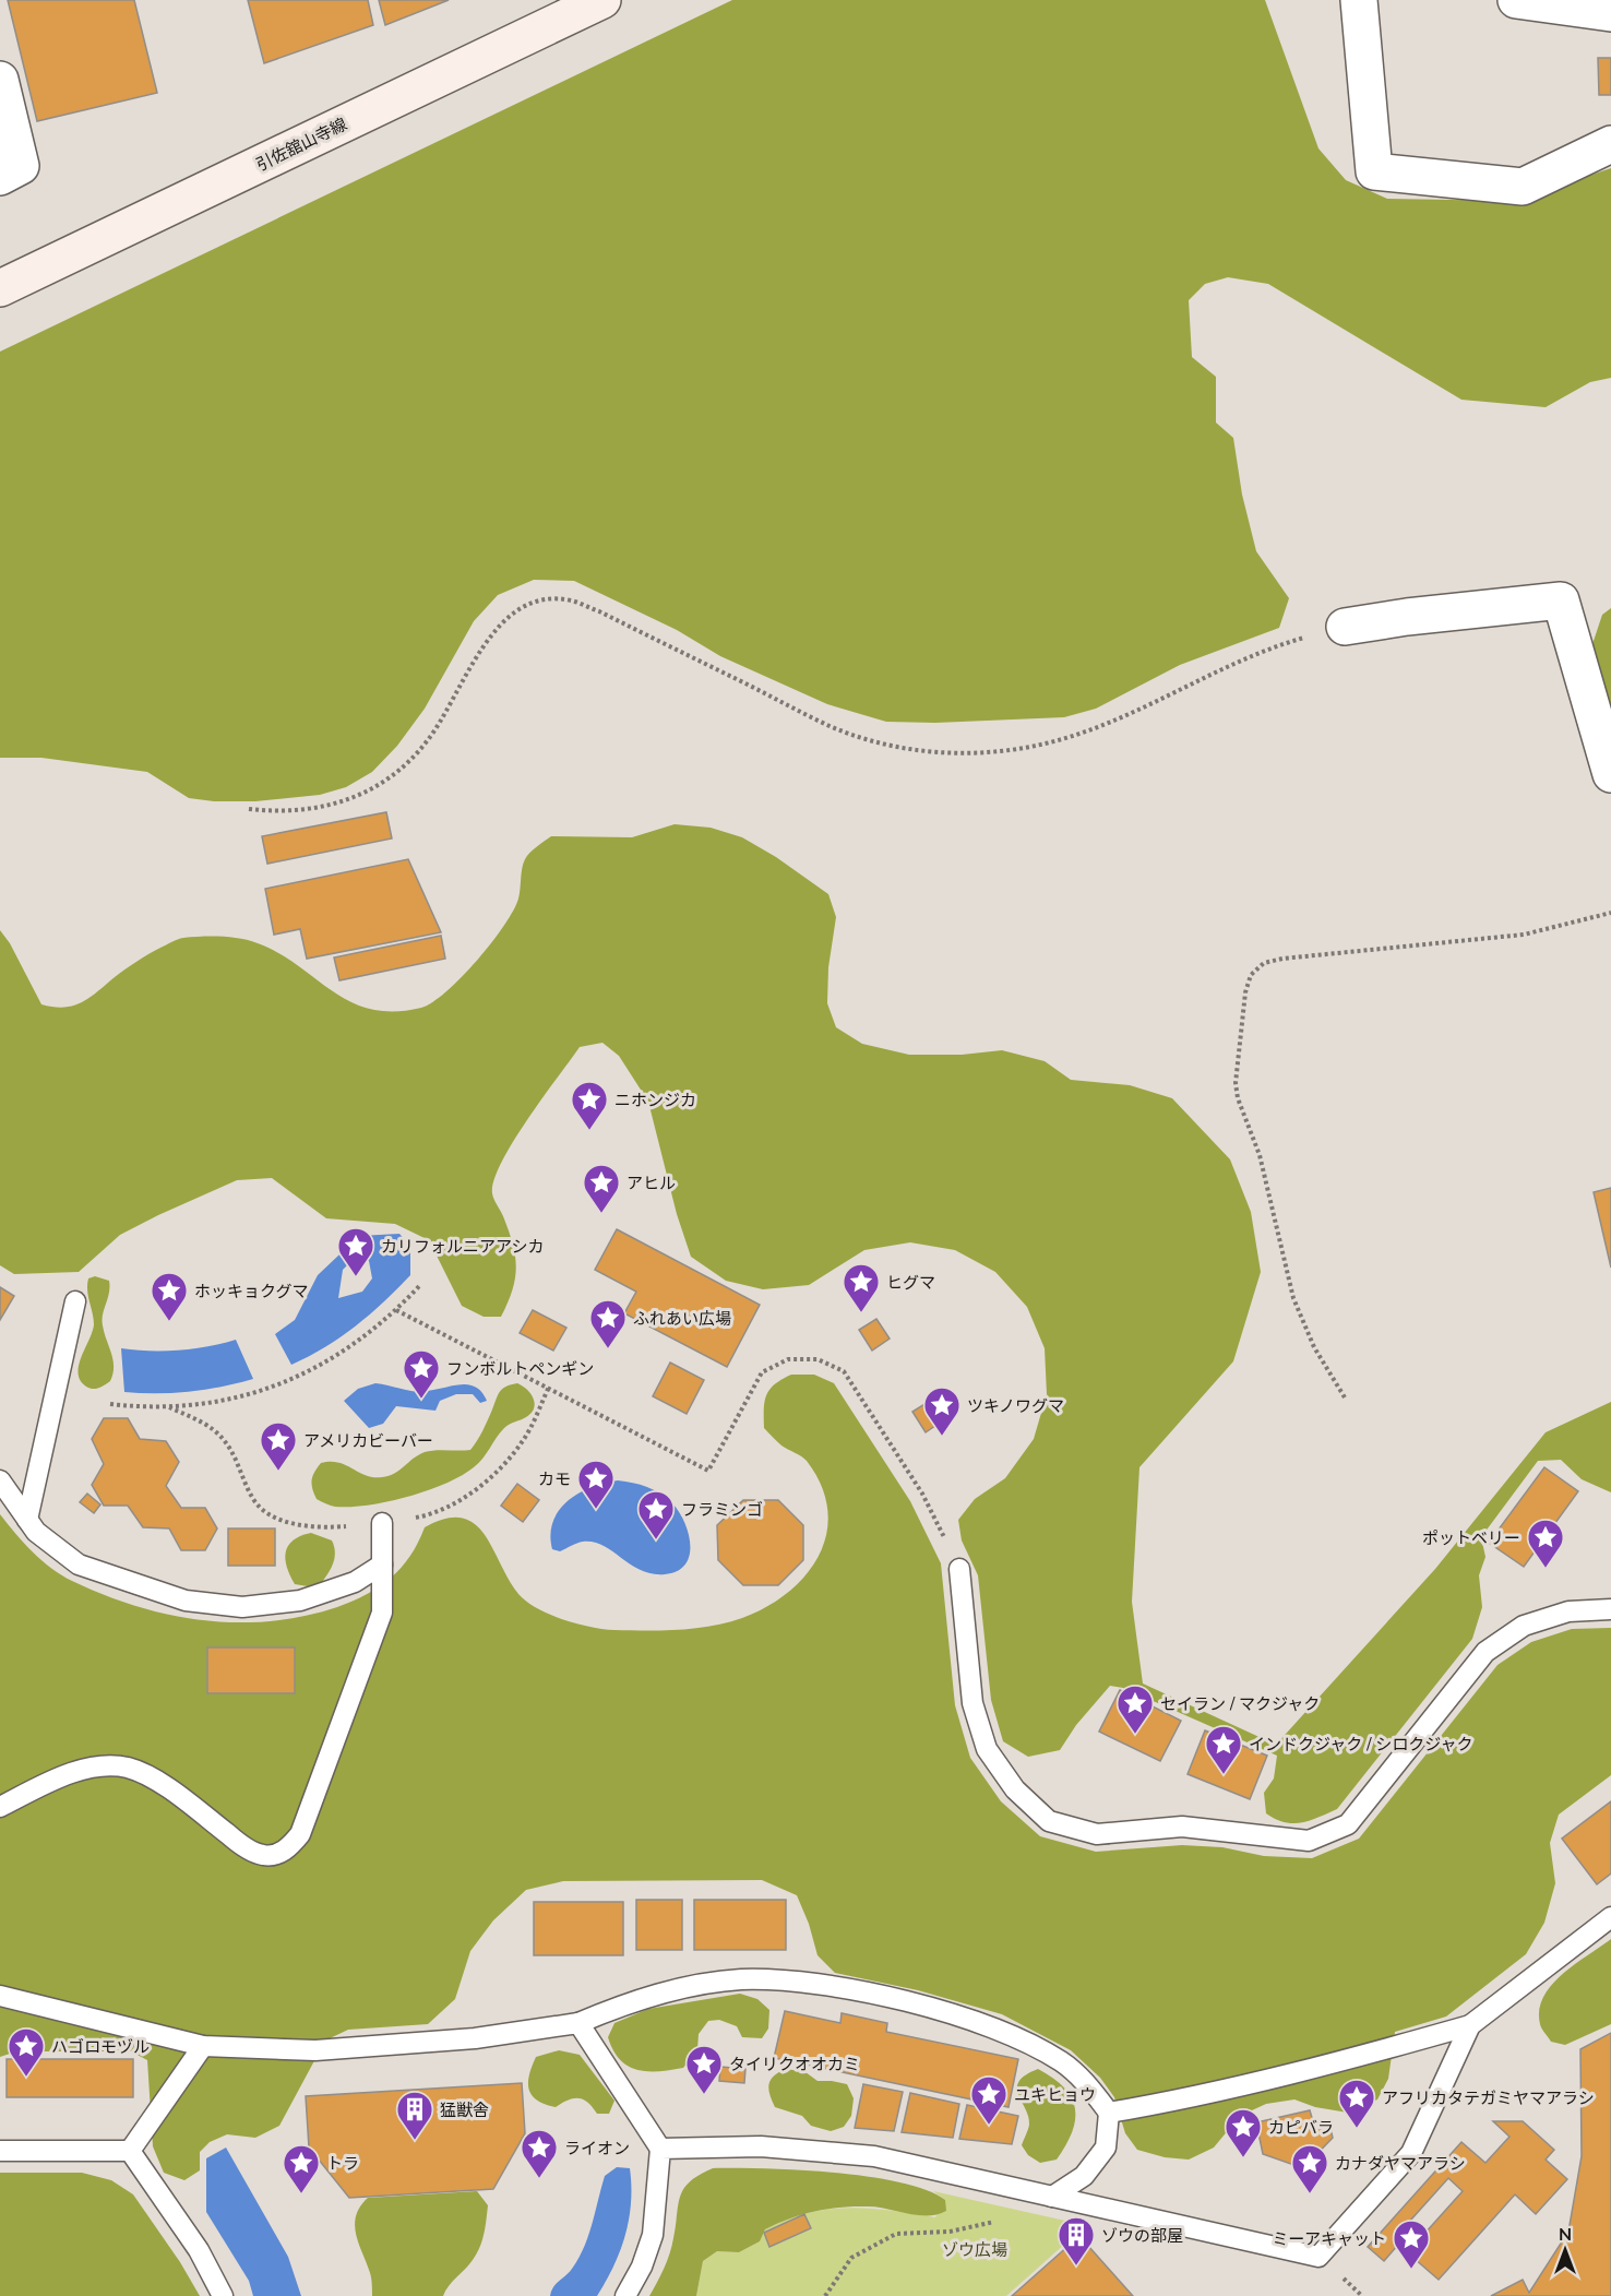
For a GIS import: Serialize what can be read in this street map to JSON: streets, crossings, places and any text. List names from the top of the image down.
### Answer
{
  "streets": {
    "main road": ["引佐舘山寺線"]
  },
  "parks": ["ゾウ広場"],
  "places": {
    "place": [
      "ニホンジカ",
      "アヒル",
      "カリフォルニアアシカ",
      "ヒグマ",
      "ホッキョクグマ",
      "ふれあい広場",
      "フンボルトペンギン",
      "ツキノワグマ",
      "アメリカビーバー",
      "カモ",
      "フラミンゴ",
      "ポットベリー",
      "セイラン / マクジャク",
      "インドクジャク / シロクジャク",
      "ハゴロモヅル",
      "タイリクオオカミ",
      "ユキヒョウ",
      "アフリカタテガミヤマアラシ",
      "カピバラ",
      "ライオン",
      "トラ",
      "カナダヤマアラシ",
      "ミーアキャット"
    ],
    "building": ["猛獣舎", "ゾウの部屋"]
  },
  "north": "top"
}
